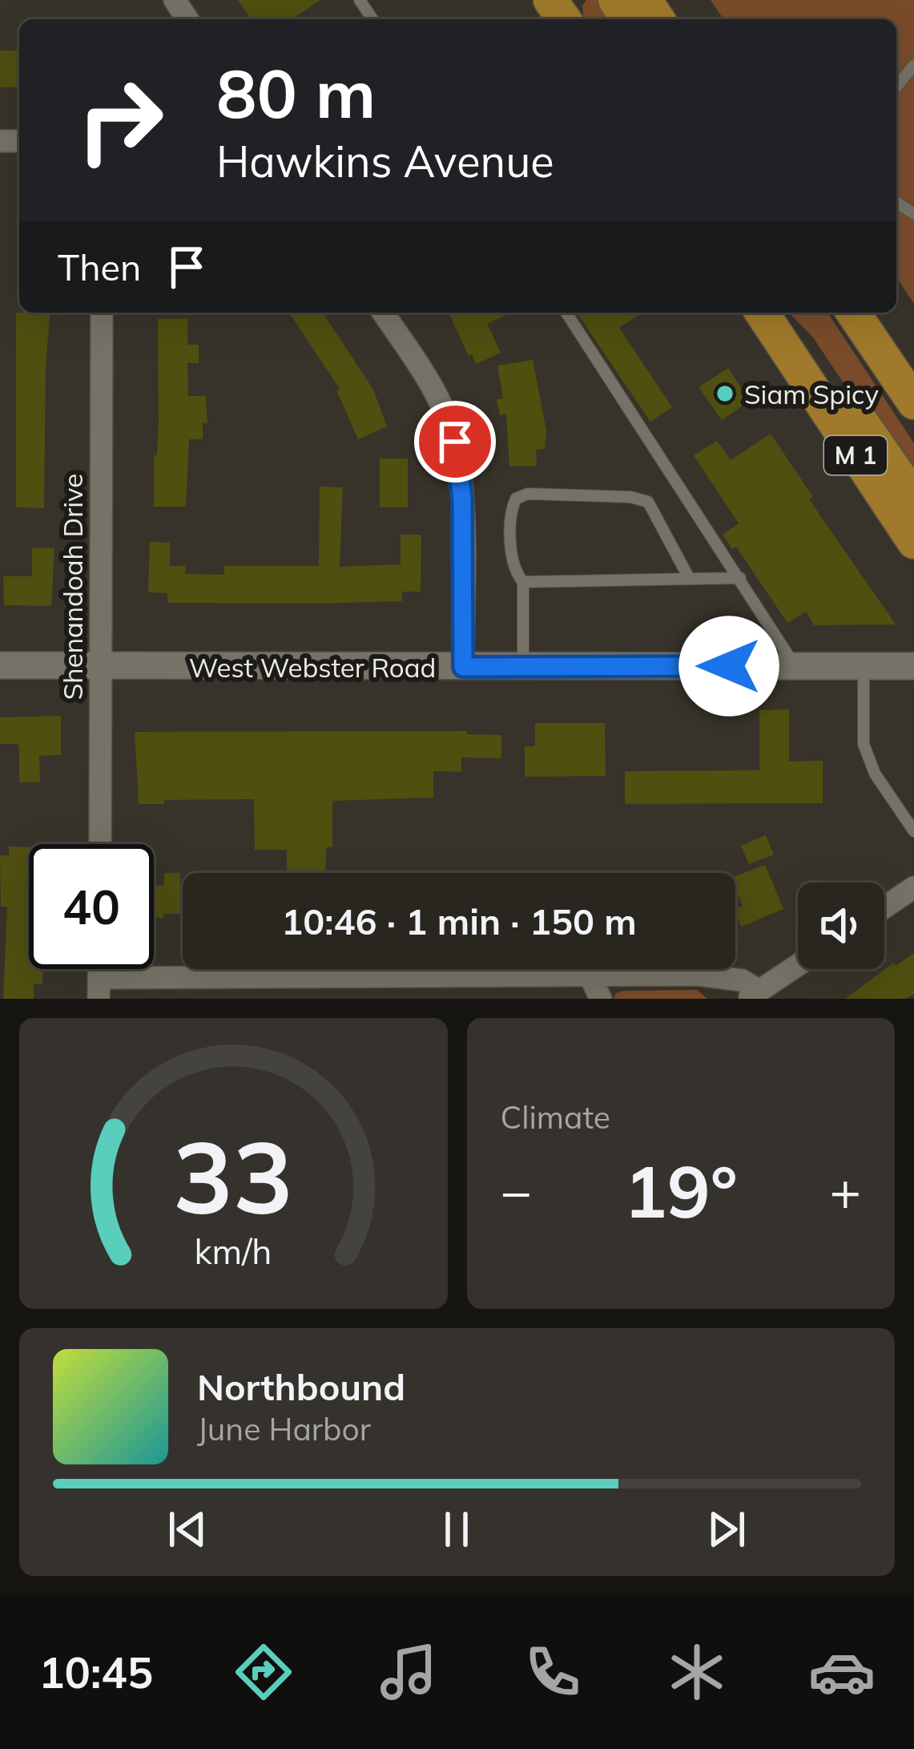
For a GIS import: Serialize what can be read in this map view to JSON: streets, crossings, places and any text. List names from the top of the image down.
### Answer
{
  "streets": {
    "main road": ["M 1"],
    "street": ["Shenandoah Drive", "West Webster Road"]
  },
  "crossings": [
    ["Shenandoah Drive", "West Webster Road"]
  ],
  "places": ["Siam Spicy"],
  "page": {
    "turn": ["80 m", "Hawkins Avenue"],
    "then": "Then",
    "limit": "40",
    "trip": "10:46 · 1 min · 150 m",
    "tile": "Climate",
    "heat": ["−", "19°", "+"],
    "song": ["Northbound", "June Harbor"],
    "tabs": "10:45",
    "gauge": ["33", "km/h"]
  }
}
